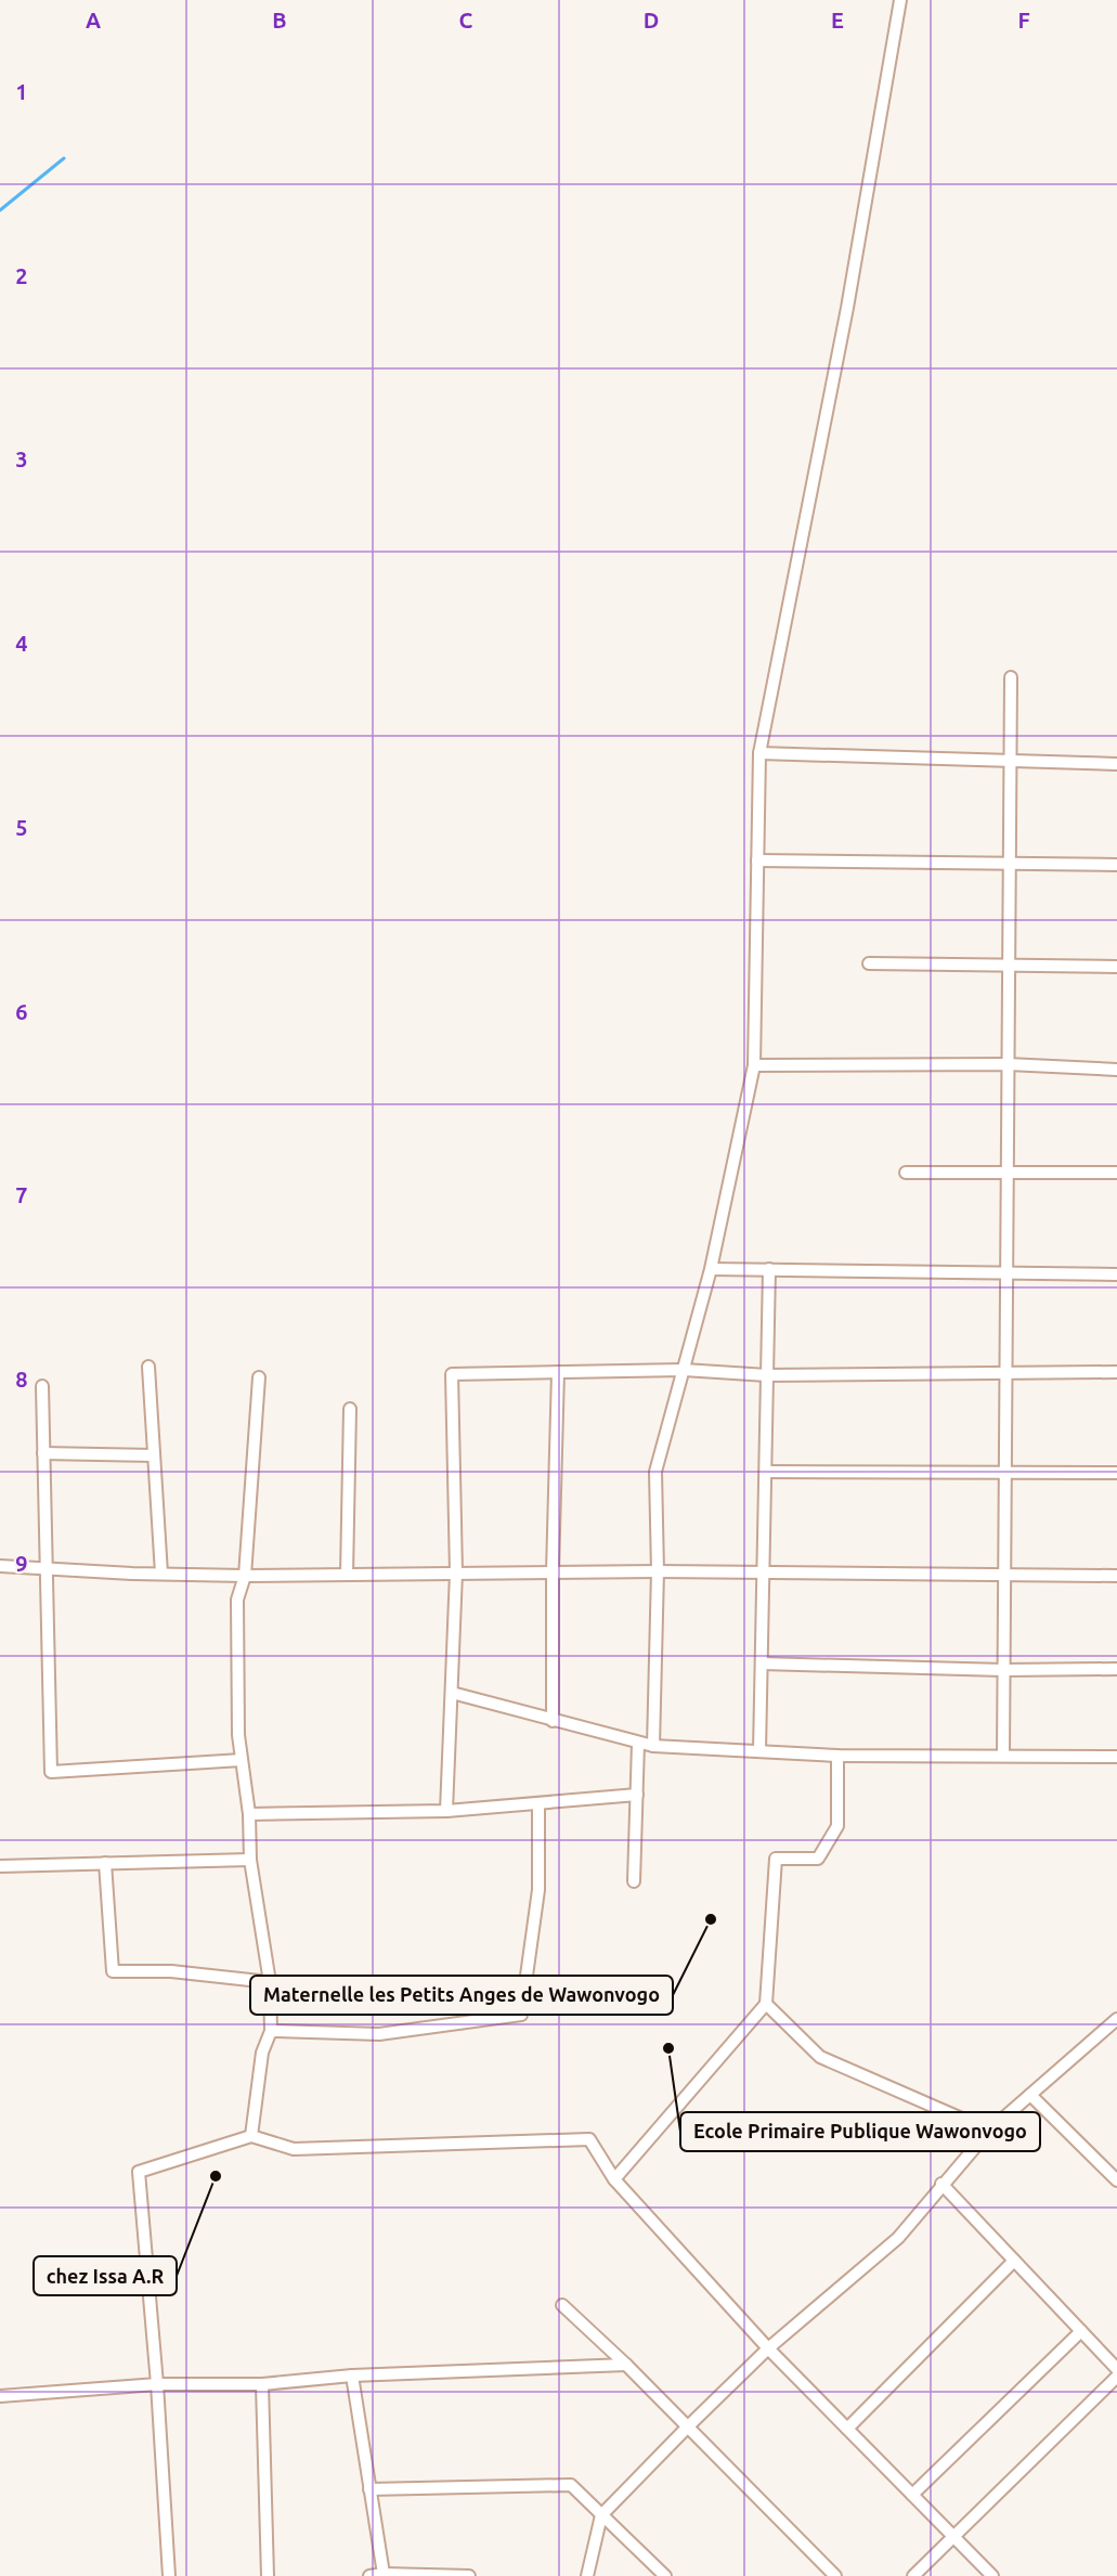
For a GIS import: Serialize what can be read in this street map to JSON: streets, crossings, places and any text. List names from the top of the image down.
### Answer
{
  "places": ["Maternelle les Petits Anges de Wawonvogo", "Ecole Primaire Publique Wawonvogo", "chez Issa A.R"],
  "grid": {
    "columns": [
      "A",
      "B",
      "C",
      "D",
      "E",
      "F"
    ],
    "rows": [
      "1",
      "2",
      "3",
      "4",
      "5",
      "6",
      "7",
      "8",
      "9"
    ]
  }
}
